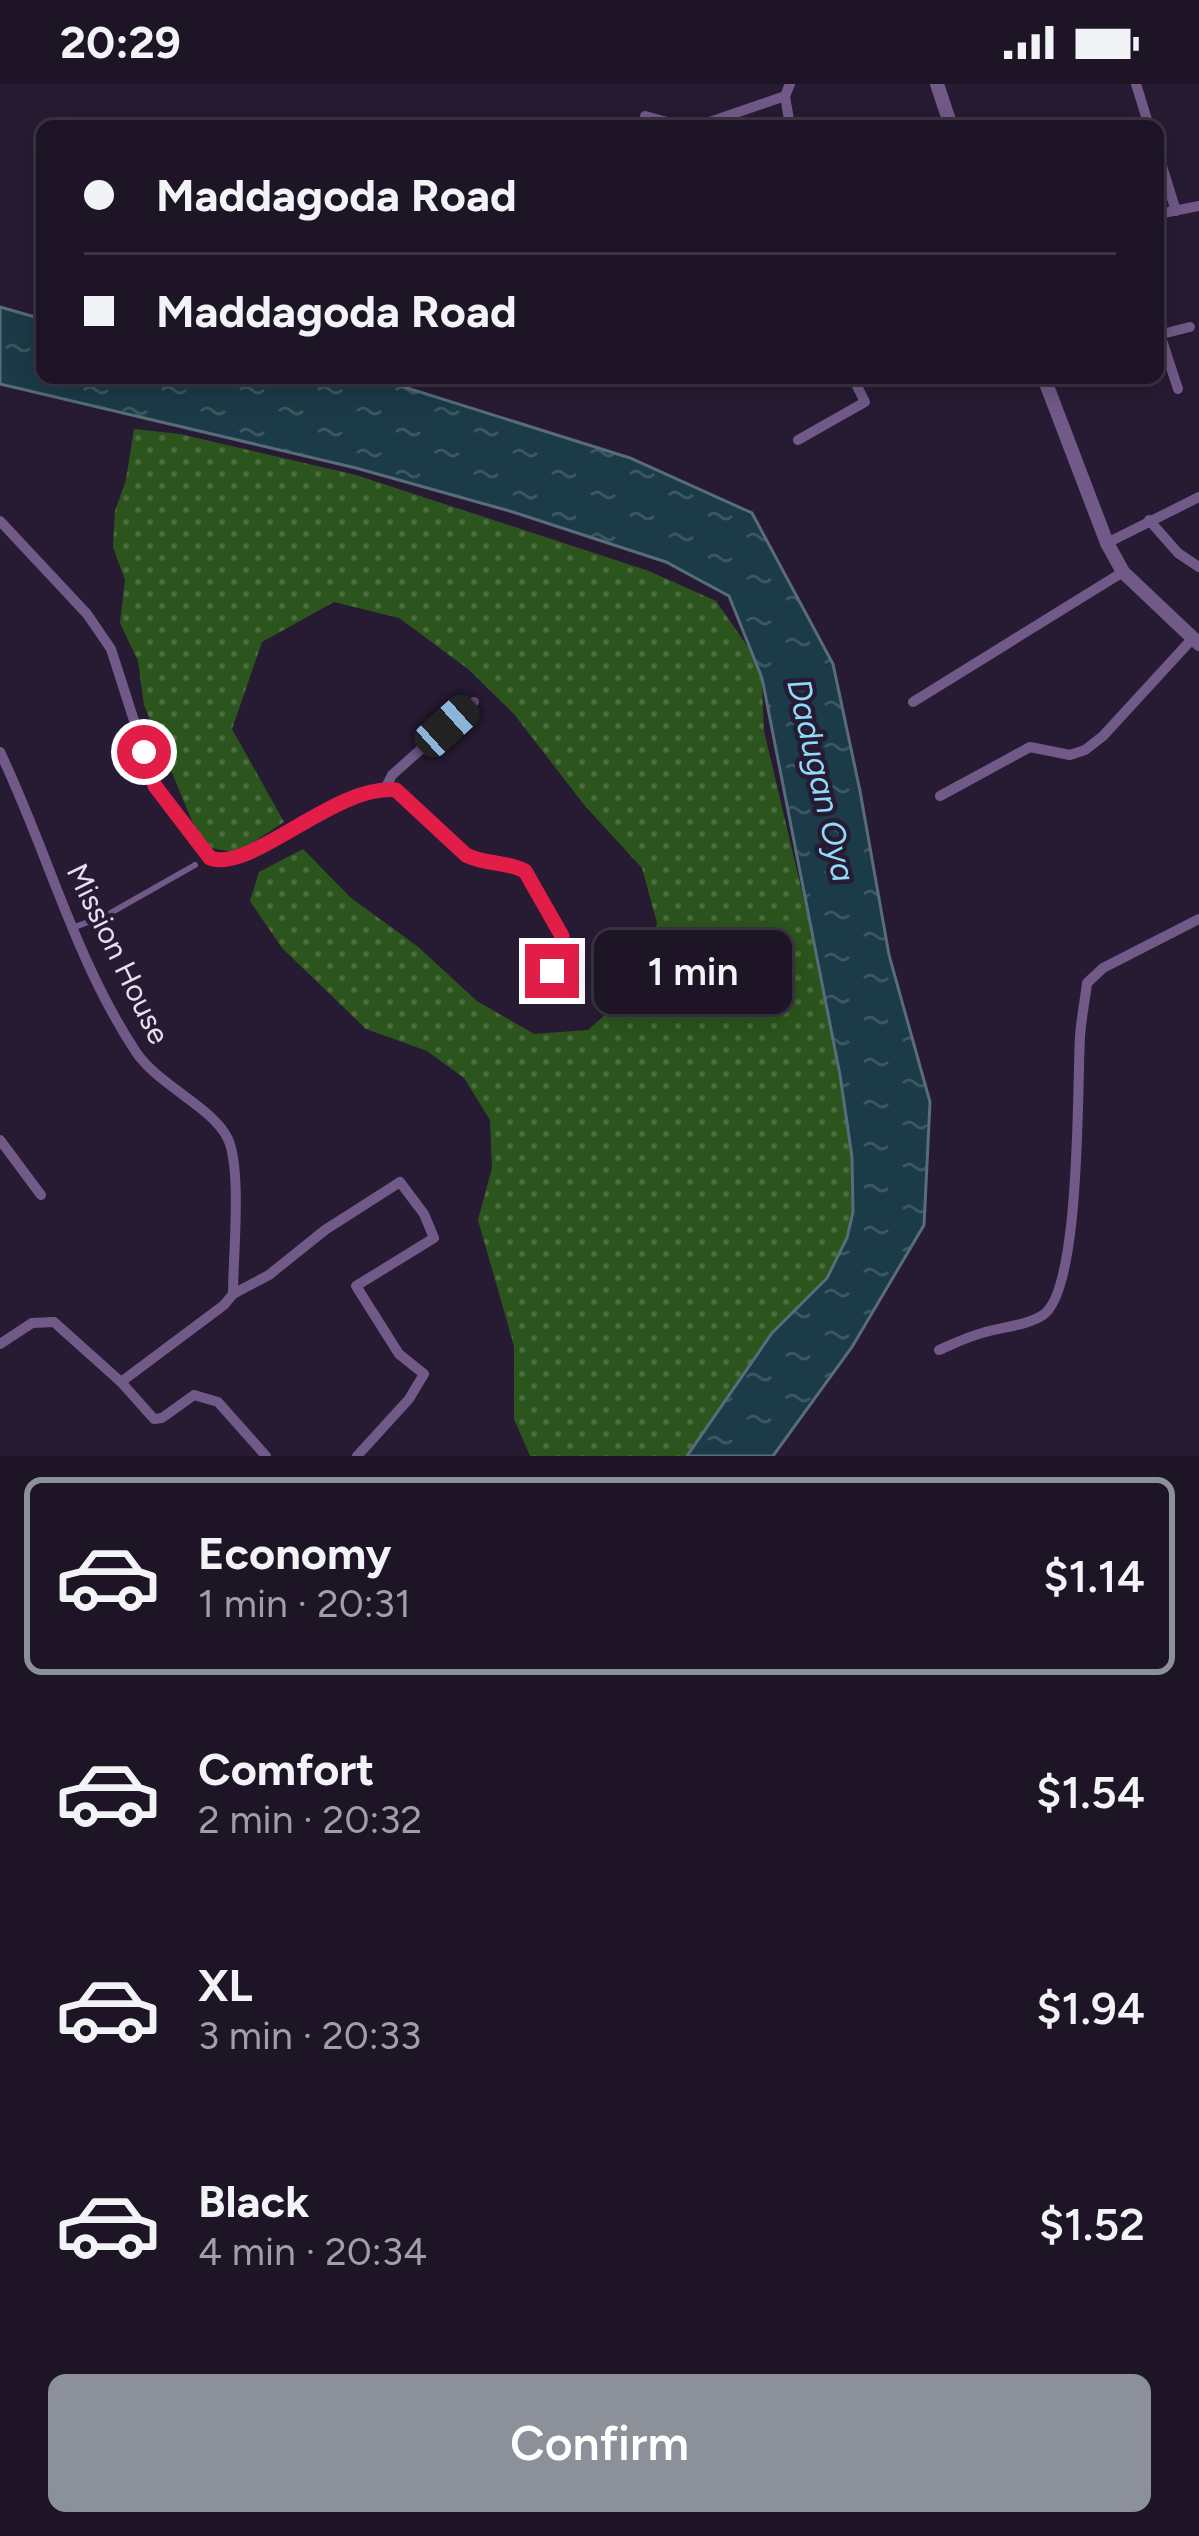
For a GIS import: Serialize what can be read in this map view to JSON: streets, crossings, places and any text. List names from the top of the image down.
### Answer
{
  "streets": {
    "street": ["Mission House"]
  },
  "water": ["Dadugan Oya"],
  "page": {
    "status": "20:29",
    "banner": ["Maddagoda Road", "Maddagoda Road"],
    "bubble": "1 min",
    "list": [
      {
        "name": "Economy",
        "note": "1 min · 20:31",
        "value": "$1.14"
      },
      {
        "name": "Comfort",
        "note": "2 min · 20:32",
        "value": "$1.54"
      },
      {
        "name": "XL",
        "note": "3 min · 20:33",
        "value": "$1.94"
      },
      {
        "name": "Black",
        "note": "4 min · 20:34",
        "value": "$1.52"
      }
    ],
    "buttons": "Confirm"
  }
}
